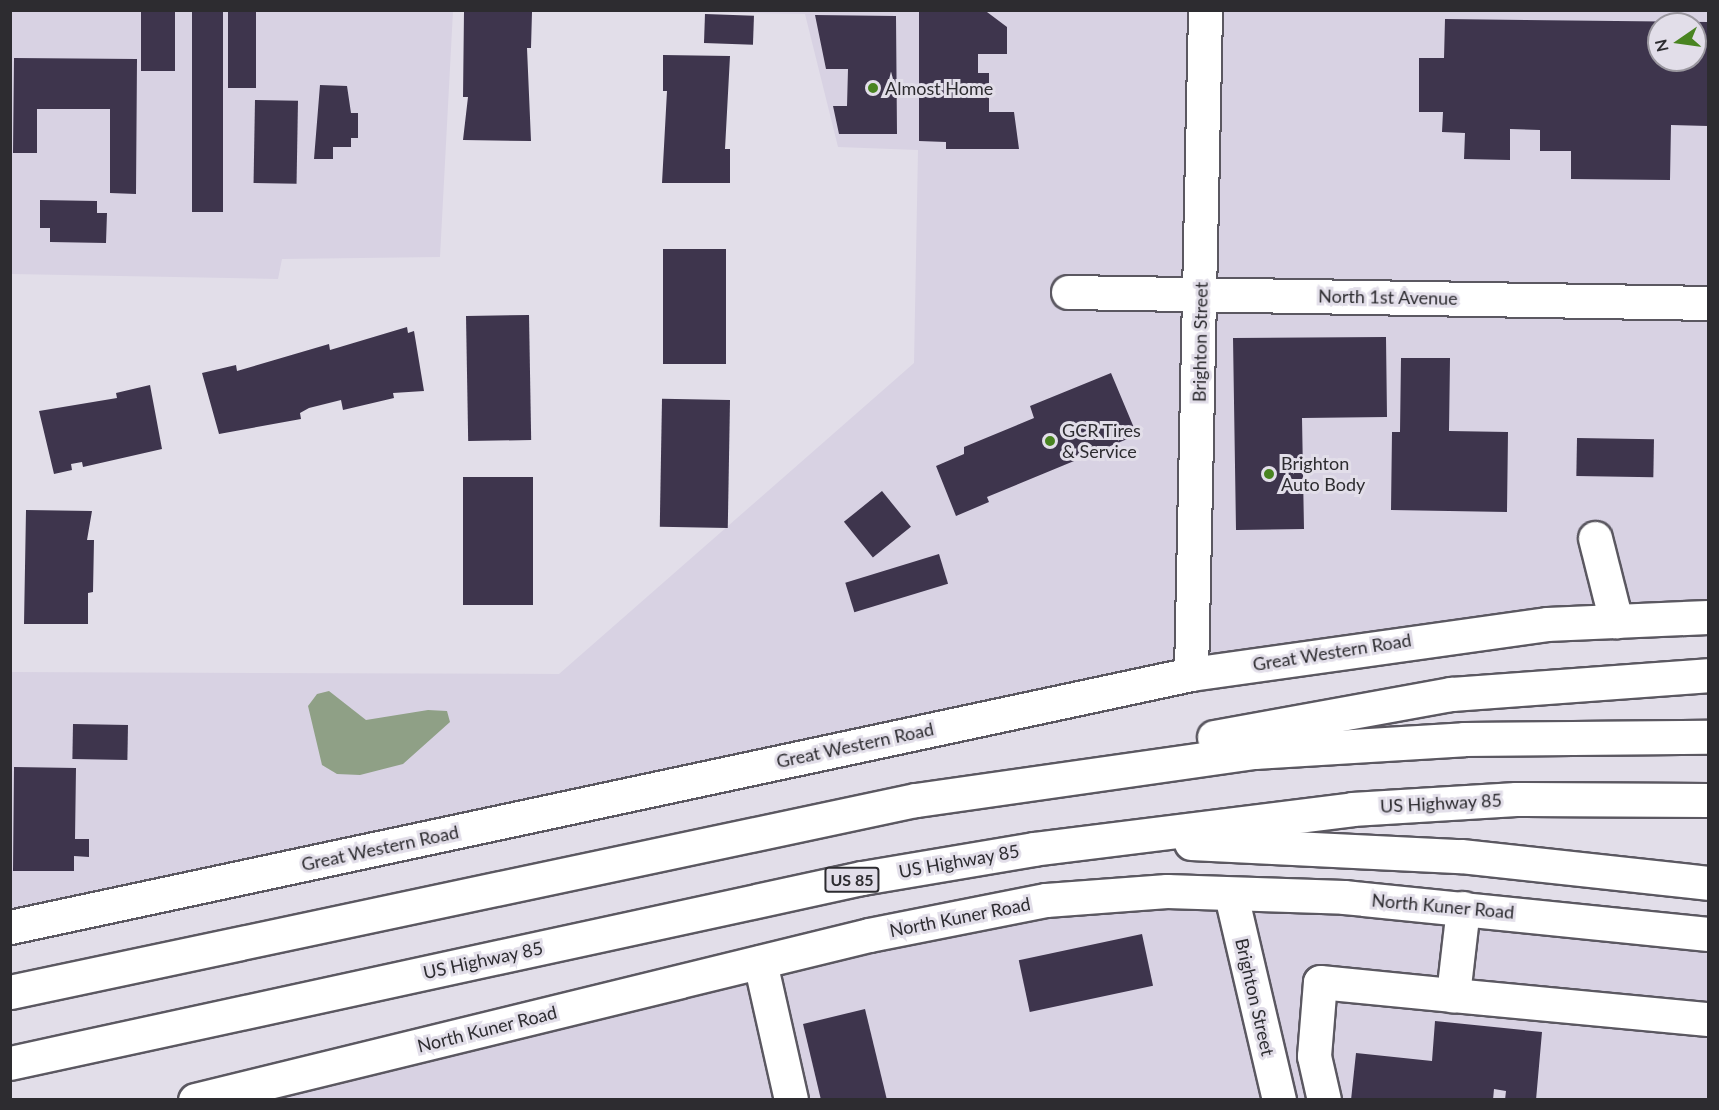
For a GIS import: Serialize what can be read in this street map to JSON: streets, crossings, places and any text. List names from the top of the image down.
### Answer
{
  "streets": {
    "main road": [
      "North 1st Avenue",
      "Brighton Street",
      "Great Western Road",
      "US Highway 85",
      "US 85",
      "North Kuner Road"
    ]
  },
  "crossings": [
    ["North 1st Avenue", "Brighton Street"],
    ["Brighton Street", "Great Western Road"],
    ["Brighton Street", "North Kuner Road"]
  ],
  "places": ["Almost Home", "GCR Tires & Service", "Brighton Auto Body"],
  "north": "left"
}
